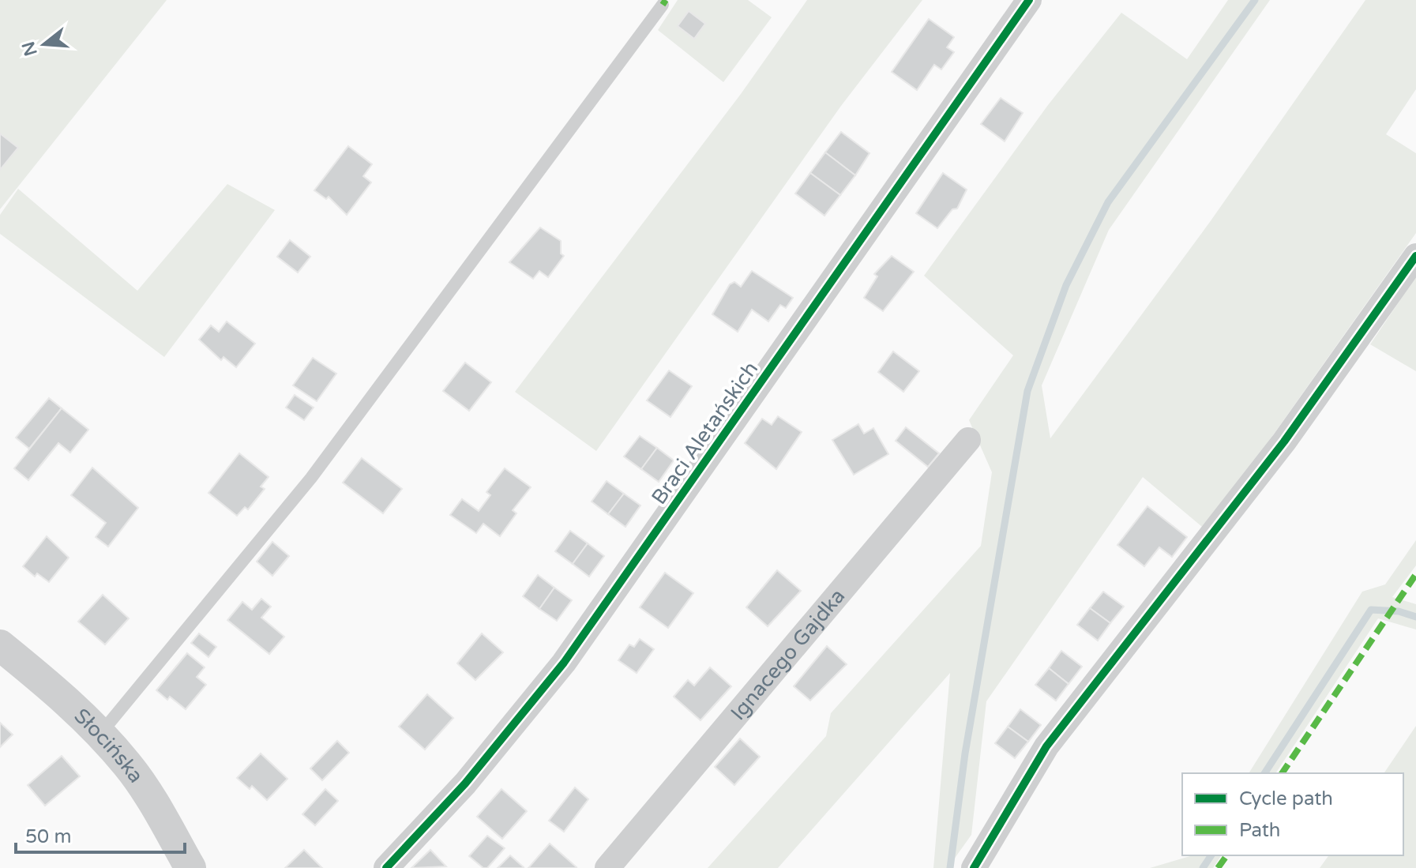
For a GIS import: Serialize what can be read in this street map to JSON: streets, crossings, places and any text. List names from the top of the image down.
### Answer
{
  "streets": {
    "street": ["Braci Aletańskich", "Ignacego Gajdka", "Słocińska"]
  },
  "legend": ["Cycle path", "Path"],
  "scale_bar": "50 m",
  "north": "left"
}
